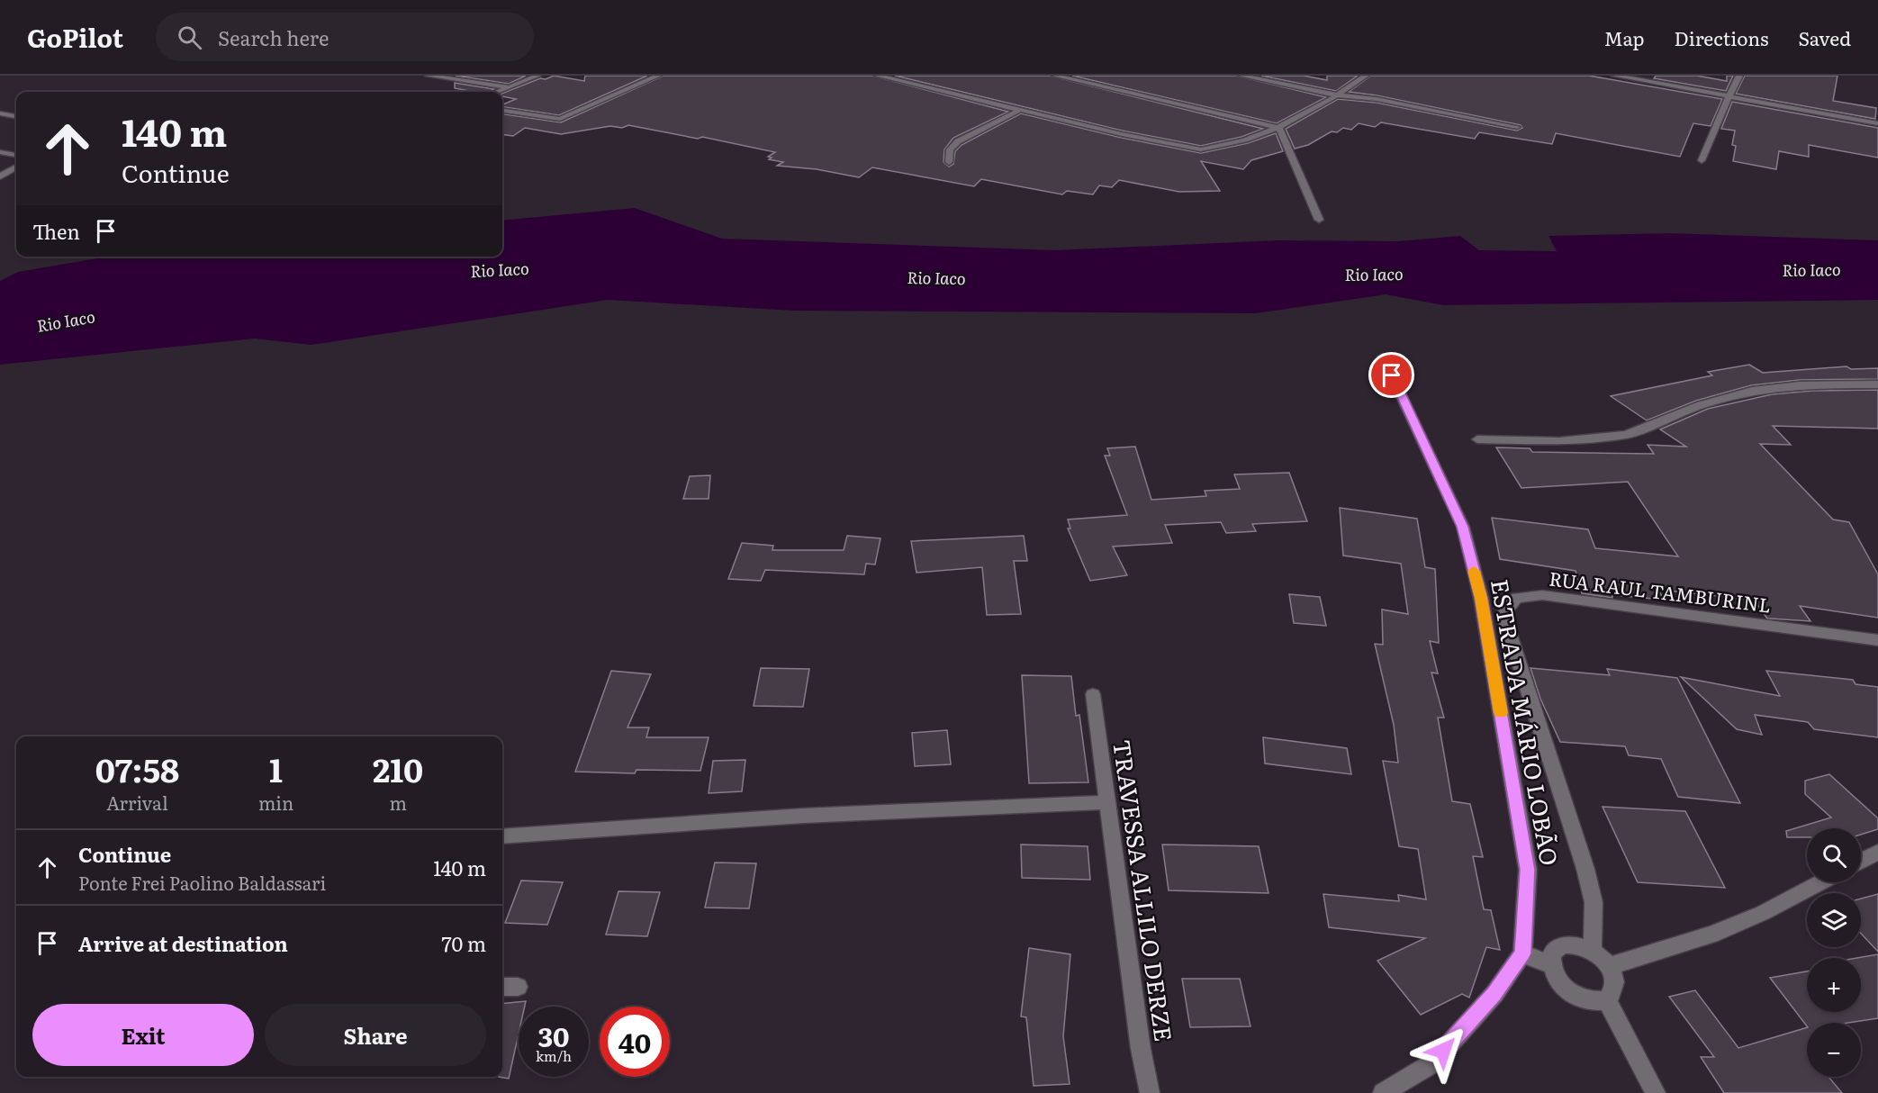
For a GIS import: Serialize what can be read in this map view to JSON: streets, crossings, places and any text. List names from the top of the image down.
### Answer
{
  "streets": {
    "street": ["RUA RAUL TAMBURINL", "ESTRADA MÁRIO LOBÃO", "TRAVESSA ALLILO DERZE"]
  },
  "water": ["Rio Iaco"],
  "page": {
    "header": "GoPilot",
    "search": "Search here",
    "nav": ["Map", "Directions", "Saved"],
    "turn": ["140 m", "Continue"],
    "then": "Then",
    "eta": [
      "07:58",
      "Arrival",
      "1",
      "min",
      "210",
      "m"
    ],
    "map_buttons": ["+", "−"],
    "list": [
      {
        "name": "Continue",
        "note": "Ponte Frei Paolino Baldassari",
        "value": "140 m"
      },
      {
        "name": "Arrive at destination",
        "value": "70 m"
      }
    ],
    "buttons": ["Exit", "Share"],
    "speed": "30 km/h",
    "limit": "40"
  }
}
